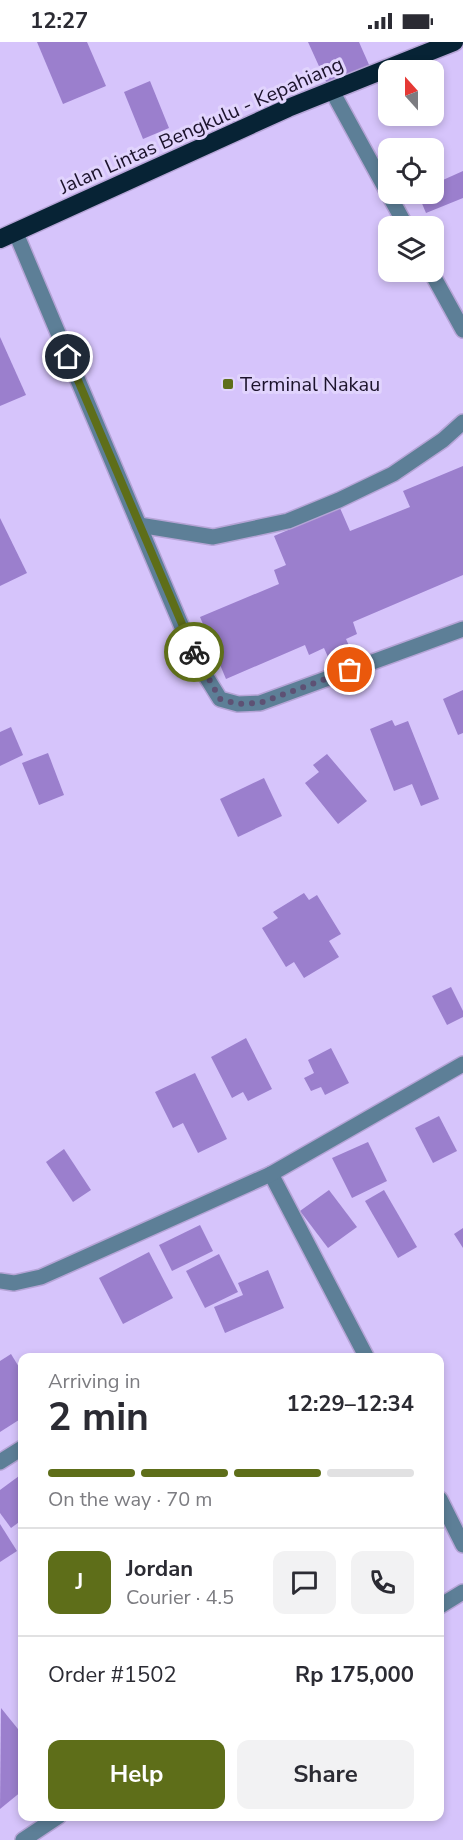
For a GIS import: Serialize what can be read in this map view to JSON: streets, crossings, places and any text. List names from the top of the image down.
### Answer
{
  "streets": {
    "highway": ["Jalan Lintas Bengkulu - Kepahiang"]
  },
  "places": {
    "transit": ["Terminal Nakau"]
  },
  "north": "top",
  "page": {
    "status": "12:27",
    "heading": ["2 min", "Arriving in", "12:29–12:34"],
    "panel": [
      "Jordan",
      "Courier · 4.5",
      "Order #1502",
      "Rp 175,000"
    ],
    "bar": "On the way · 70 m",
    "round": "J",
    "buttons": ["Help", "Share"]
  }
}
